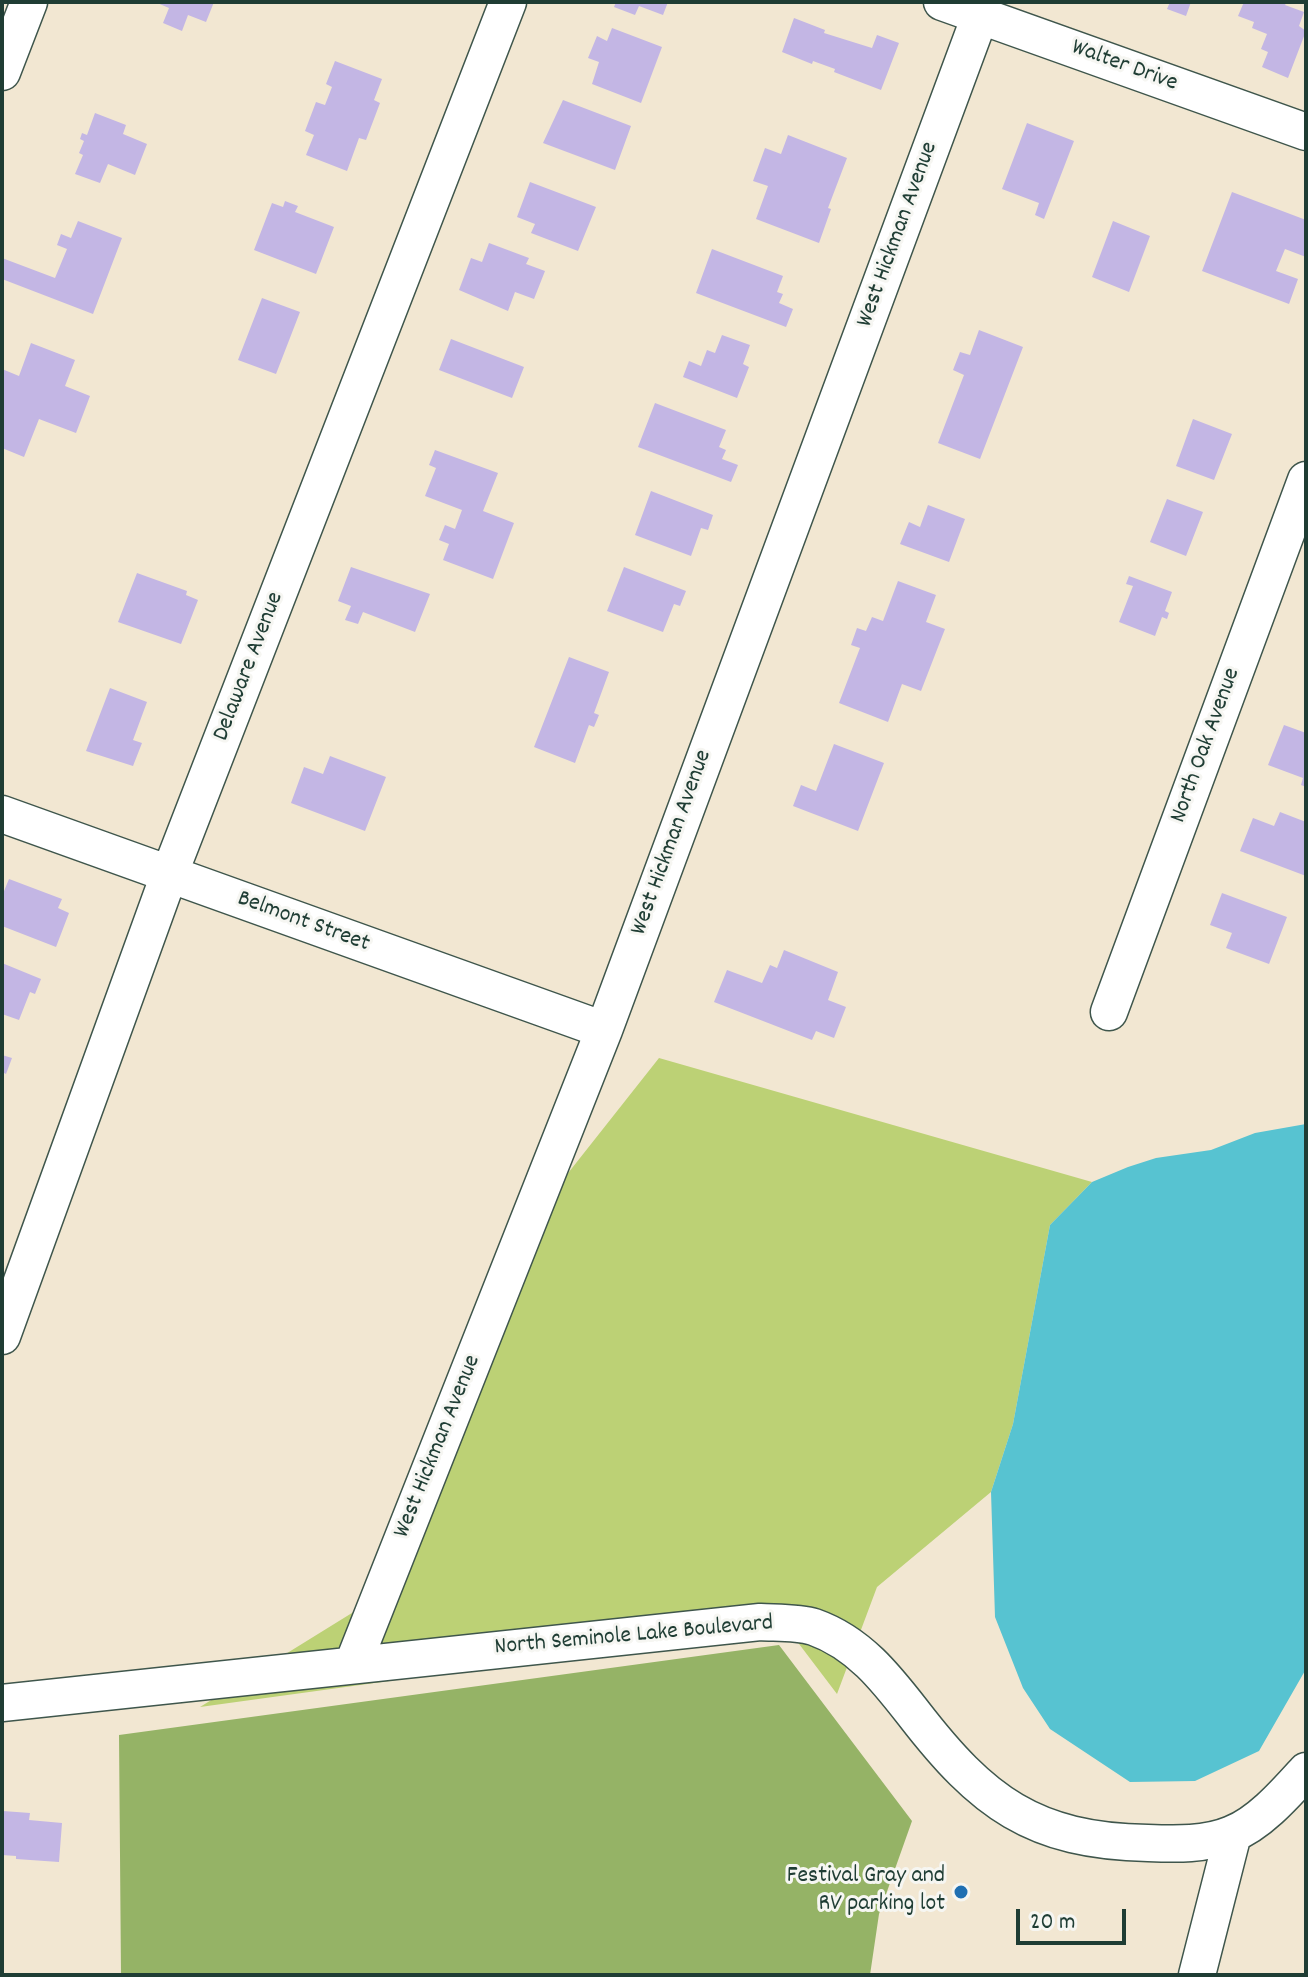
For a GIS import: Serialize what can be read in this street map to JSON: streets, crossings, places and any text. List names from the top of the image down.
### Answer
{
  "streets": {
    "street": [
      "Walter Drive",
      "West Hickman Avenue",
      "Delaware Avenue",
      "North Oak Avenue",
      "Belmont Street",
      "North Seminole Lake Boulevard"
    ]
  },
  "crossings": [
    ["Walter Drive", "West Hickman Avenue"],
    ["West Hickman Avenue", "Belmont Street"],
    ["West Hickman Avenue", "North Seminole Lake Boulevard"],
    ["Delaware Avenue", "Belmont Street"]
  ],
  "places": ["Festival Gray and RV parking lot"],
  "scale_bar": "20 m"
}
